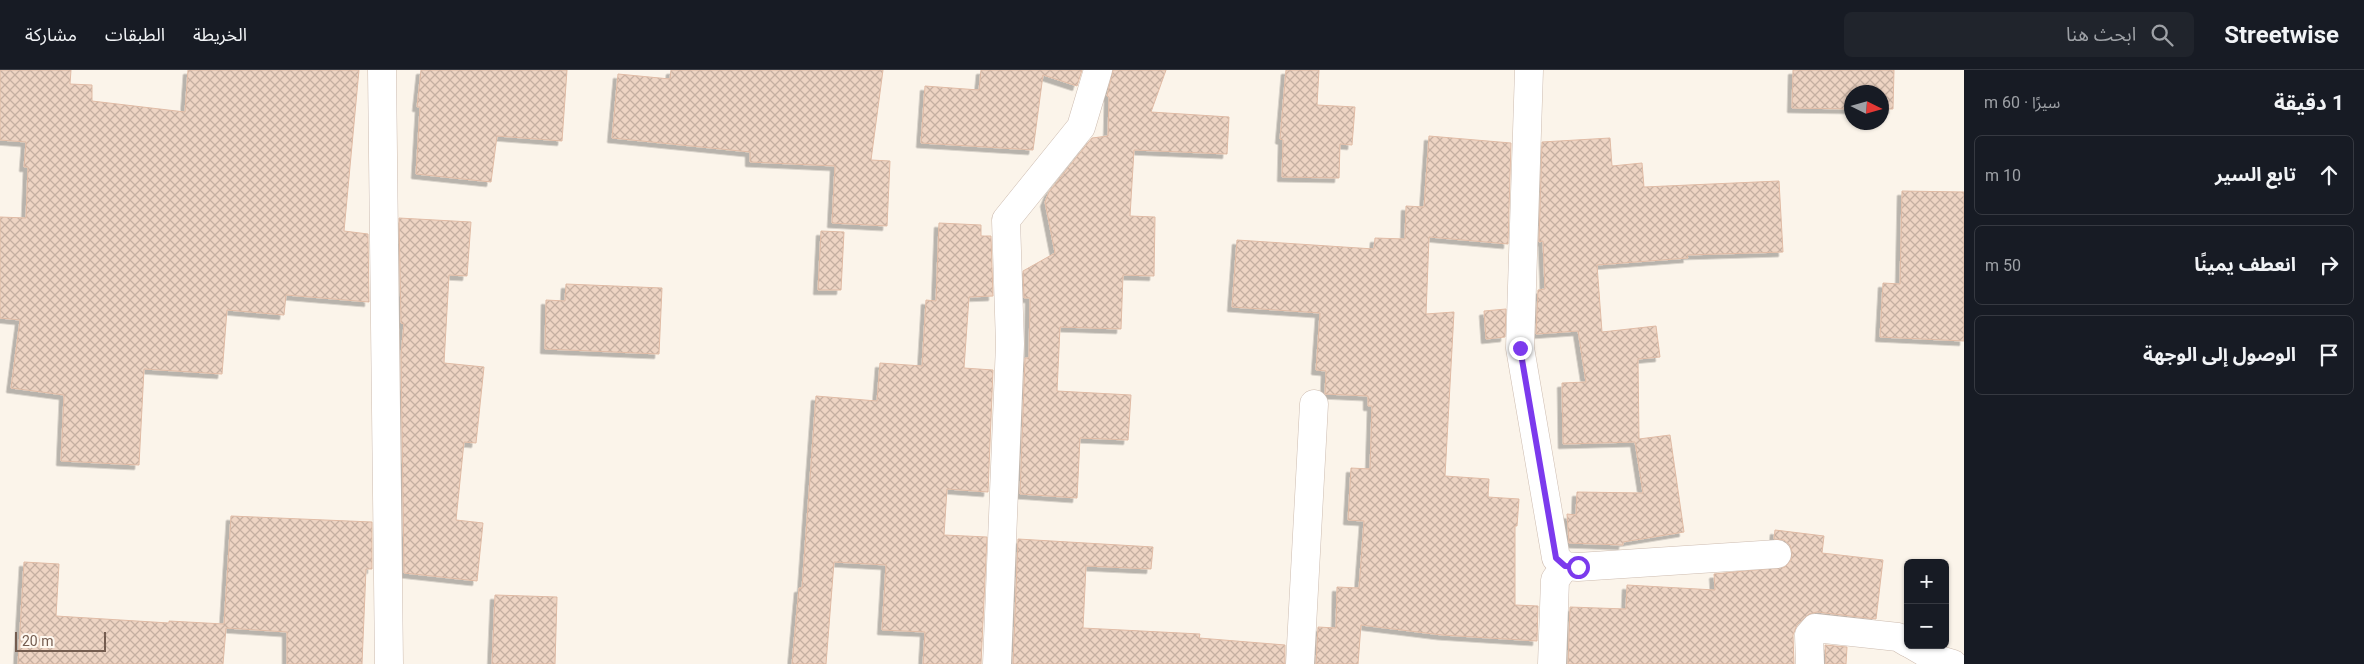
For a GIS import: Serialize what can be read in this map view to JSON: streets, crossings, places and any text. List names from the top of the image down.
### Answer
{
  "scale_bar": "20 m",
  "north": "right",
  "page": {
    "header": "Streetwise",
    "search": "ابحث هنا",
    "nav": ["الخريطة", "الطبقات", "مشاركة"],
    "heading": ["1 دقيقة", "سيرًا · 60 m"],
    "list": [
      ["تابع السير", "10 m"],
      ["انعطف يمينًا", "50 m"],
      "الوصول إلى الوجهة"
    ],
    "map_buttons": ["+", "−"],
    "scale": "20 m"
  }
}
